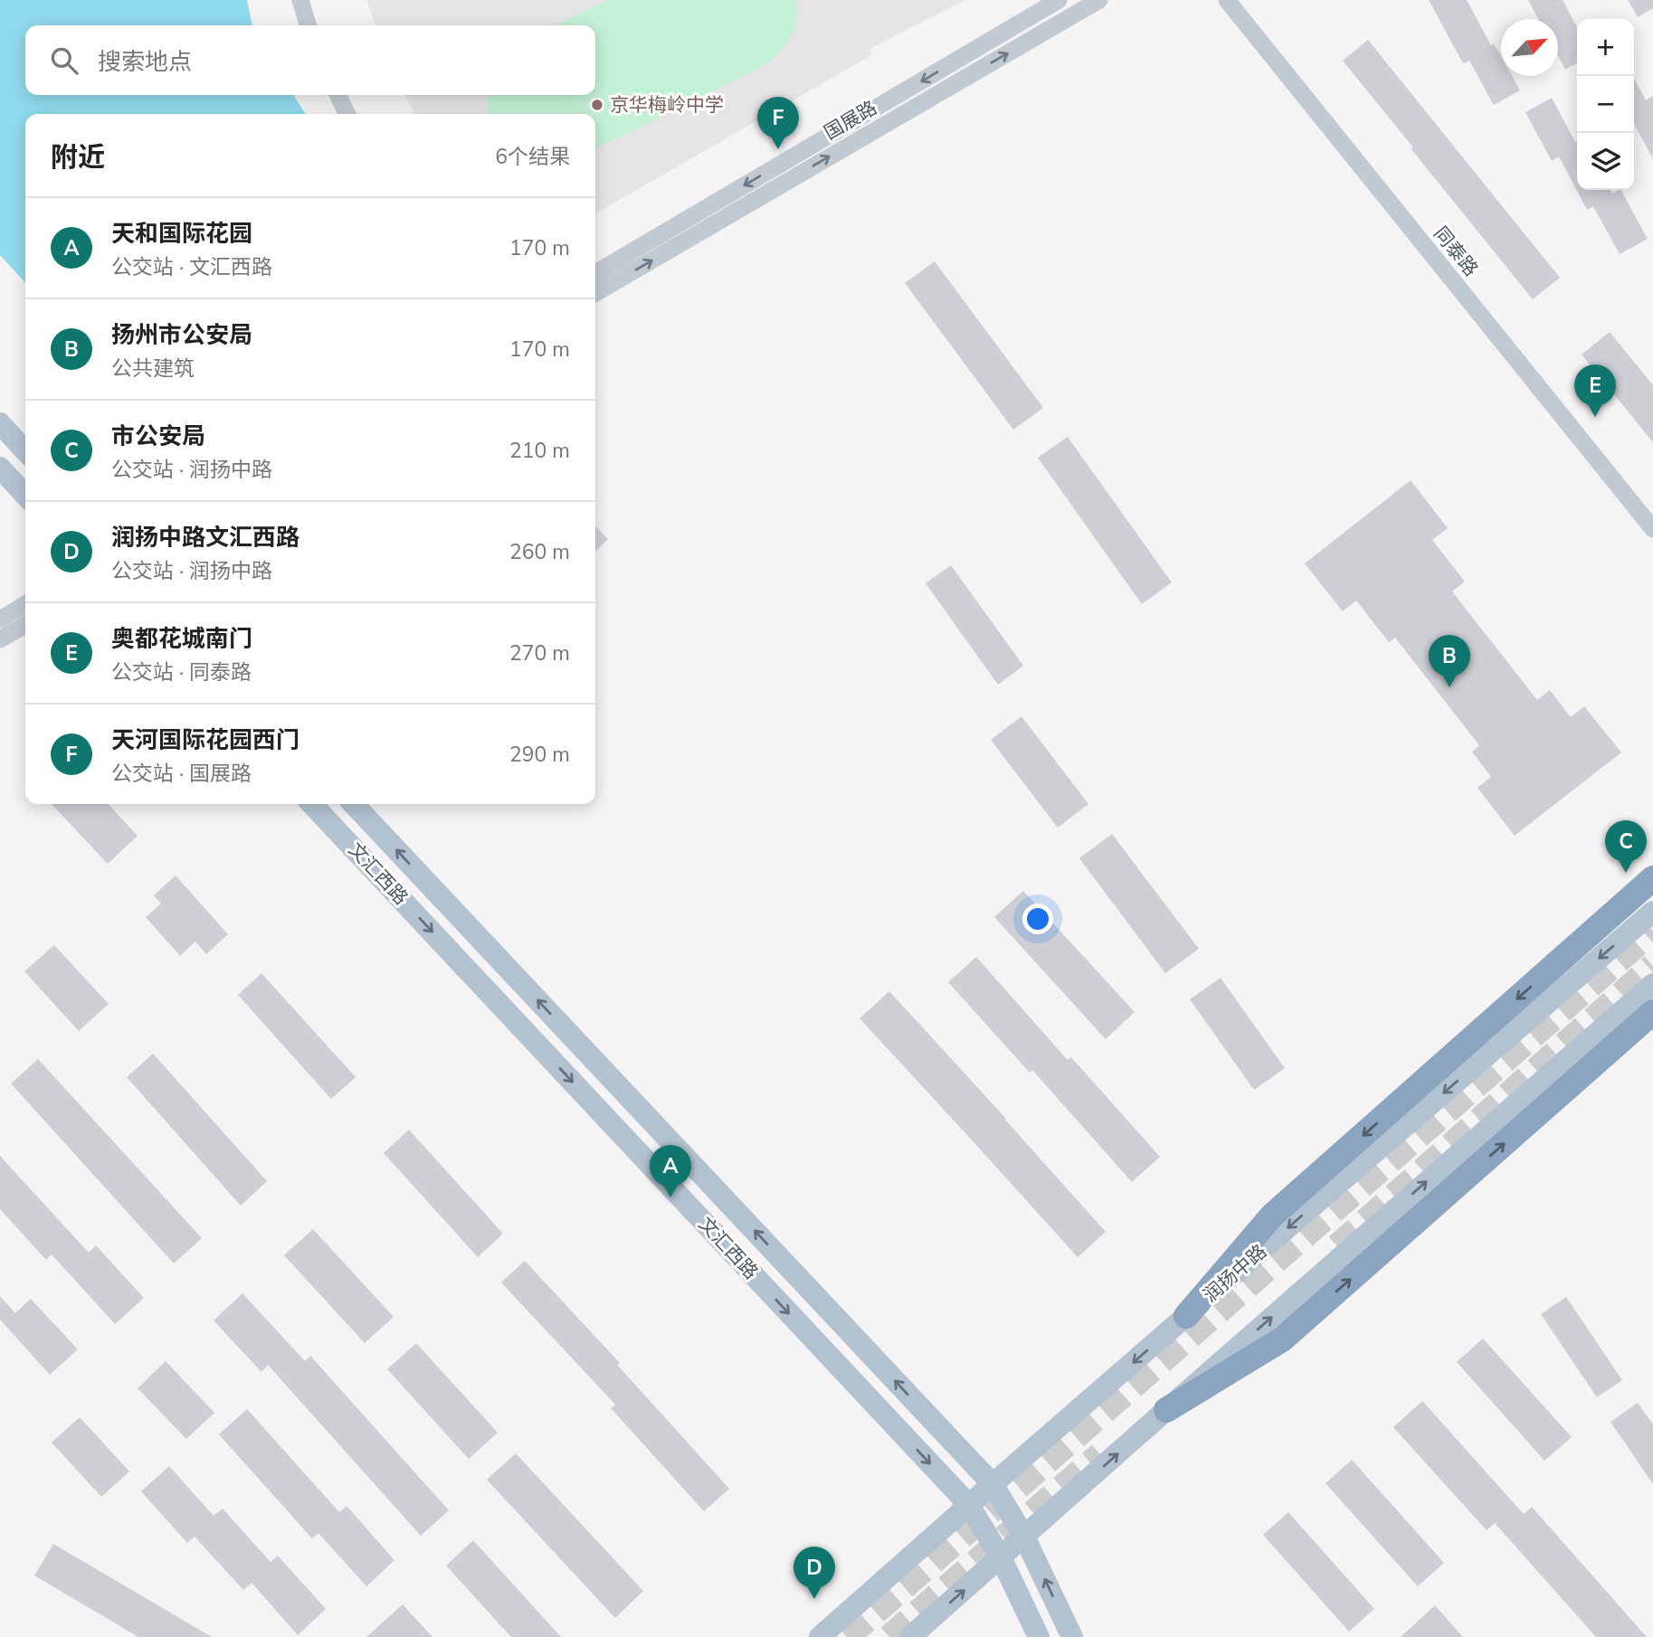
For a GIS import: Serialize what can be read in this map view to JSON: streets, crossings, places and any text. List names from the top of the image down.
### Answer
{
  "streets": {
    "main road": ["文汇西路", "润扬中路"],
    "street": ["国展路", "同泰路"]
  },
  "crossings": [
    ["文汇西路", "润扬中路"]
  ],
  "places": ["京华梅岭中学"],
  "north": "top right",
  "page": {
    "map_buttons": ["+", "−"],
    "search": "搜索地点",
    "pins": [
      "F",
      "E",
      "B",
      "C",
      "A",
      "D"
    ],
    "heading": ["附近", "6个结果"],
    "list": [
      {
        "mark": "A",
        "name": "天和国际花园",
        "note": "公交站 · 文汇西路",
        "value": "170 m"
      },
      {
        "mark": "B",
        "name": "扬州市公安局",
        "note": "公共建筑",
        "value": "170 m"
      },
      {
        "mark": "C",
        "name": "市公安局",
        "note": "公交站 · 润扬中路",
        "value": "210 m"
      },
      {
        "mark": "D",
        "name": "润扬中路文汇西路",
        "note": "公交站 · 润扬中路",
        "value": "260 m"
      },
      {
        "mark": "E",
        "name": "奥都花城南门",
        "note": "公交站 · 同泰路",
        "value": "270 m"
      },
      {
        "mark": "F",
        "name": "天河国际花园西门",
        "note": "公交站 · 国展路",
        "value": "290 m"
      }
    ]
  }
}
